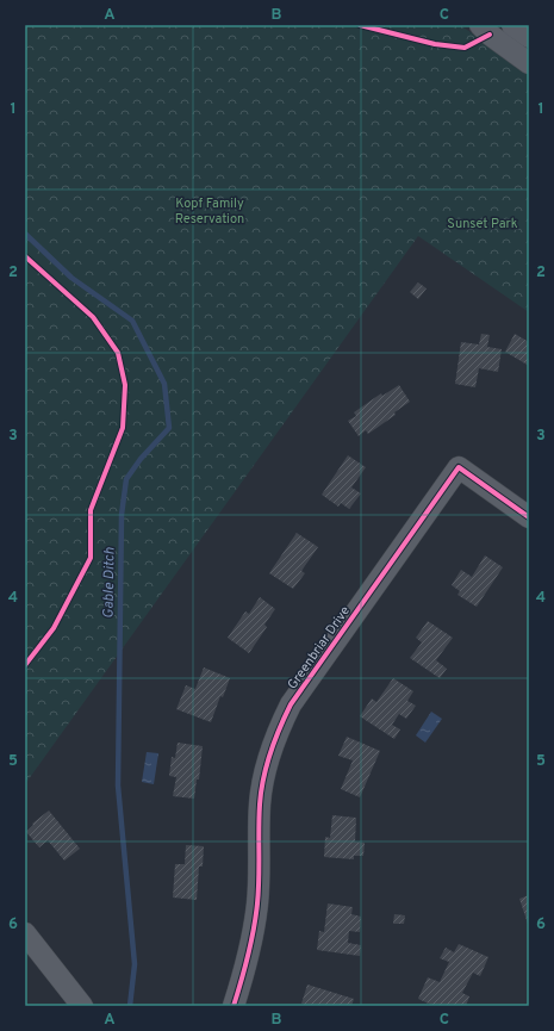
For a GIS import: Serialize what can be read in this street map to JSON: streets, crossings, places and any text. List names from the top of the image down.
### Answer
{
  "streets": {
    "street": ["Greenbriar Drive"]
  },
  "water": ["Gable Ditch"],
  "parks": ["Kopf Family Reservation", "Sunset Park"],
  "grid": {
    "columns": ["A", "B", "C"],
    "rows": [
      "1",
      "2",
      "3",
      "4",
      "5",
      "6"
    ]
  }
}
